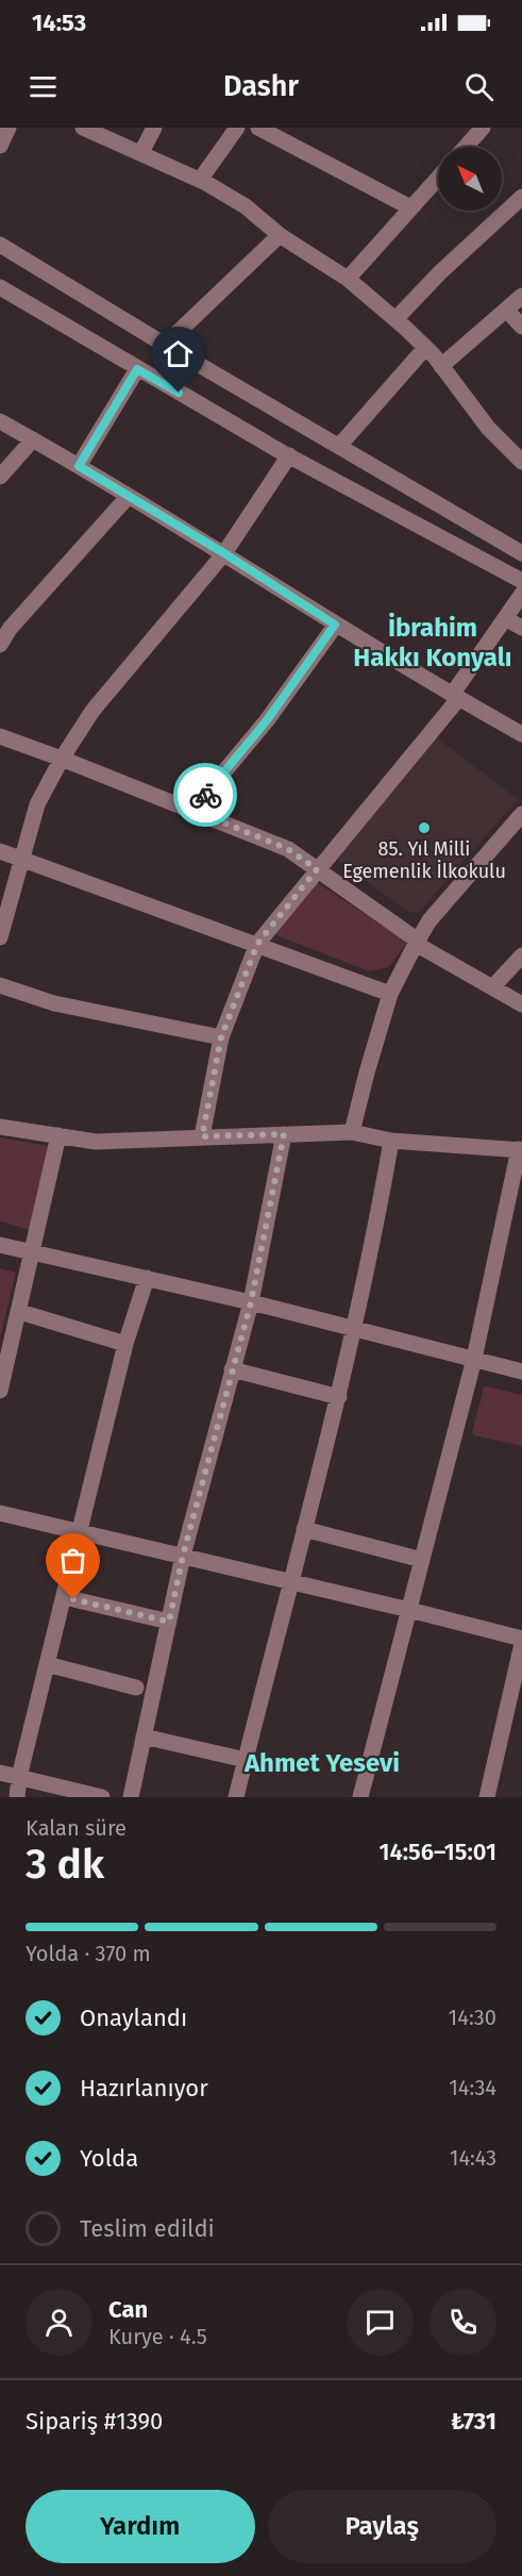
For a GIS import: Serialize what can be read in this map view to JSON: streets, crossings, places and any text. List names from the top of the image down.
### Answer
{
  "districts": ["İbrahim Hakkı Konyalı", "Ahmet Yesevi"],
  "places": ["85. Yıl Milli Egemenlik İlkokulu"],
  "north": "top left",
  "page": {
    "status": "14:53",
    "header": "Dashr",
    "heading": ["3 dk", "Kalan süre", "14:56–15:01"],
    "panel": [
      "Can",
      "Kurye · 4.5",
      "Sipariş #1390",
      "₺731"
    ],
    "bar": "Yolda · 370 m",
    "list": [
      ["Onaylandı", "14:30"],
      ["Hazırlanıyor", "14:34"],
      ["Yolda", "14:43"],
      "Teslim edildi"
    ],
    "buttons": ["Yardım", "Paylaş"]
  }
}
